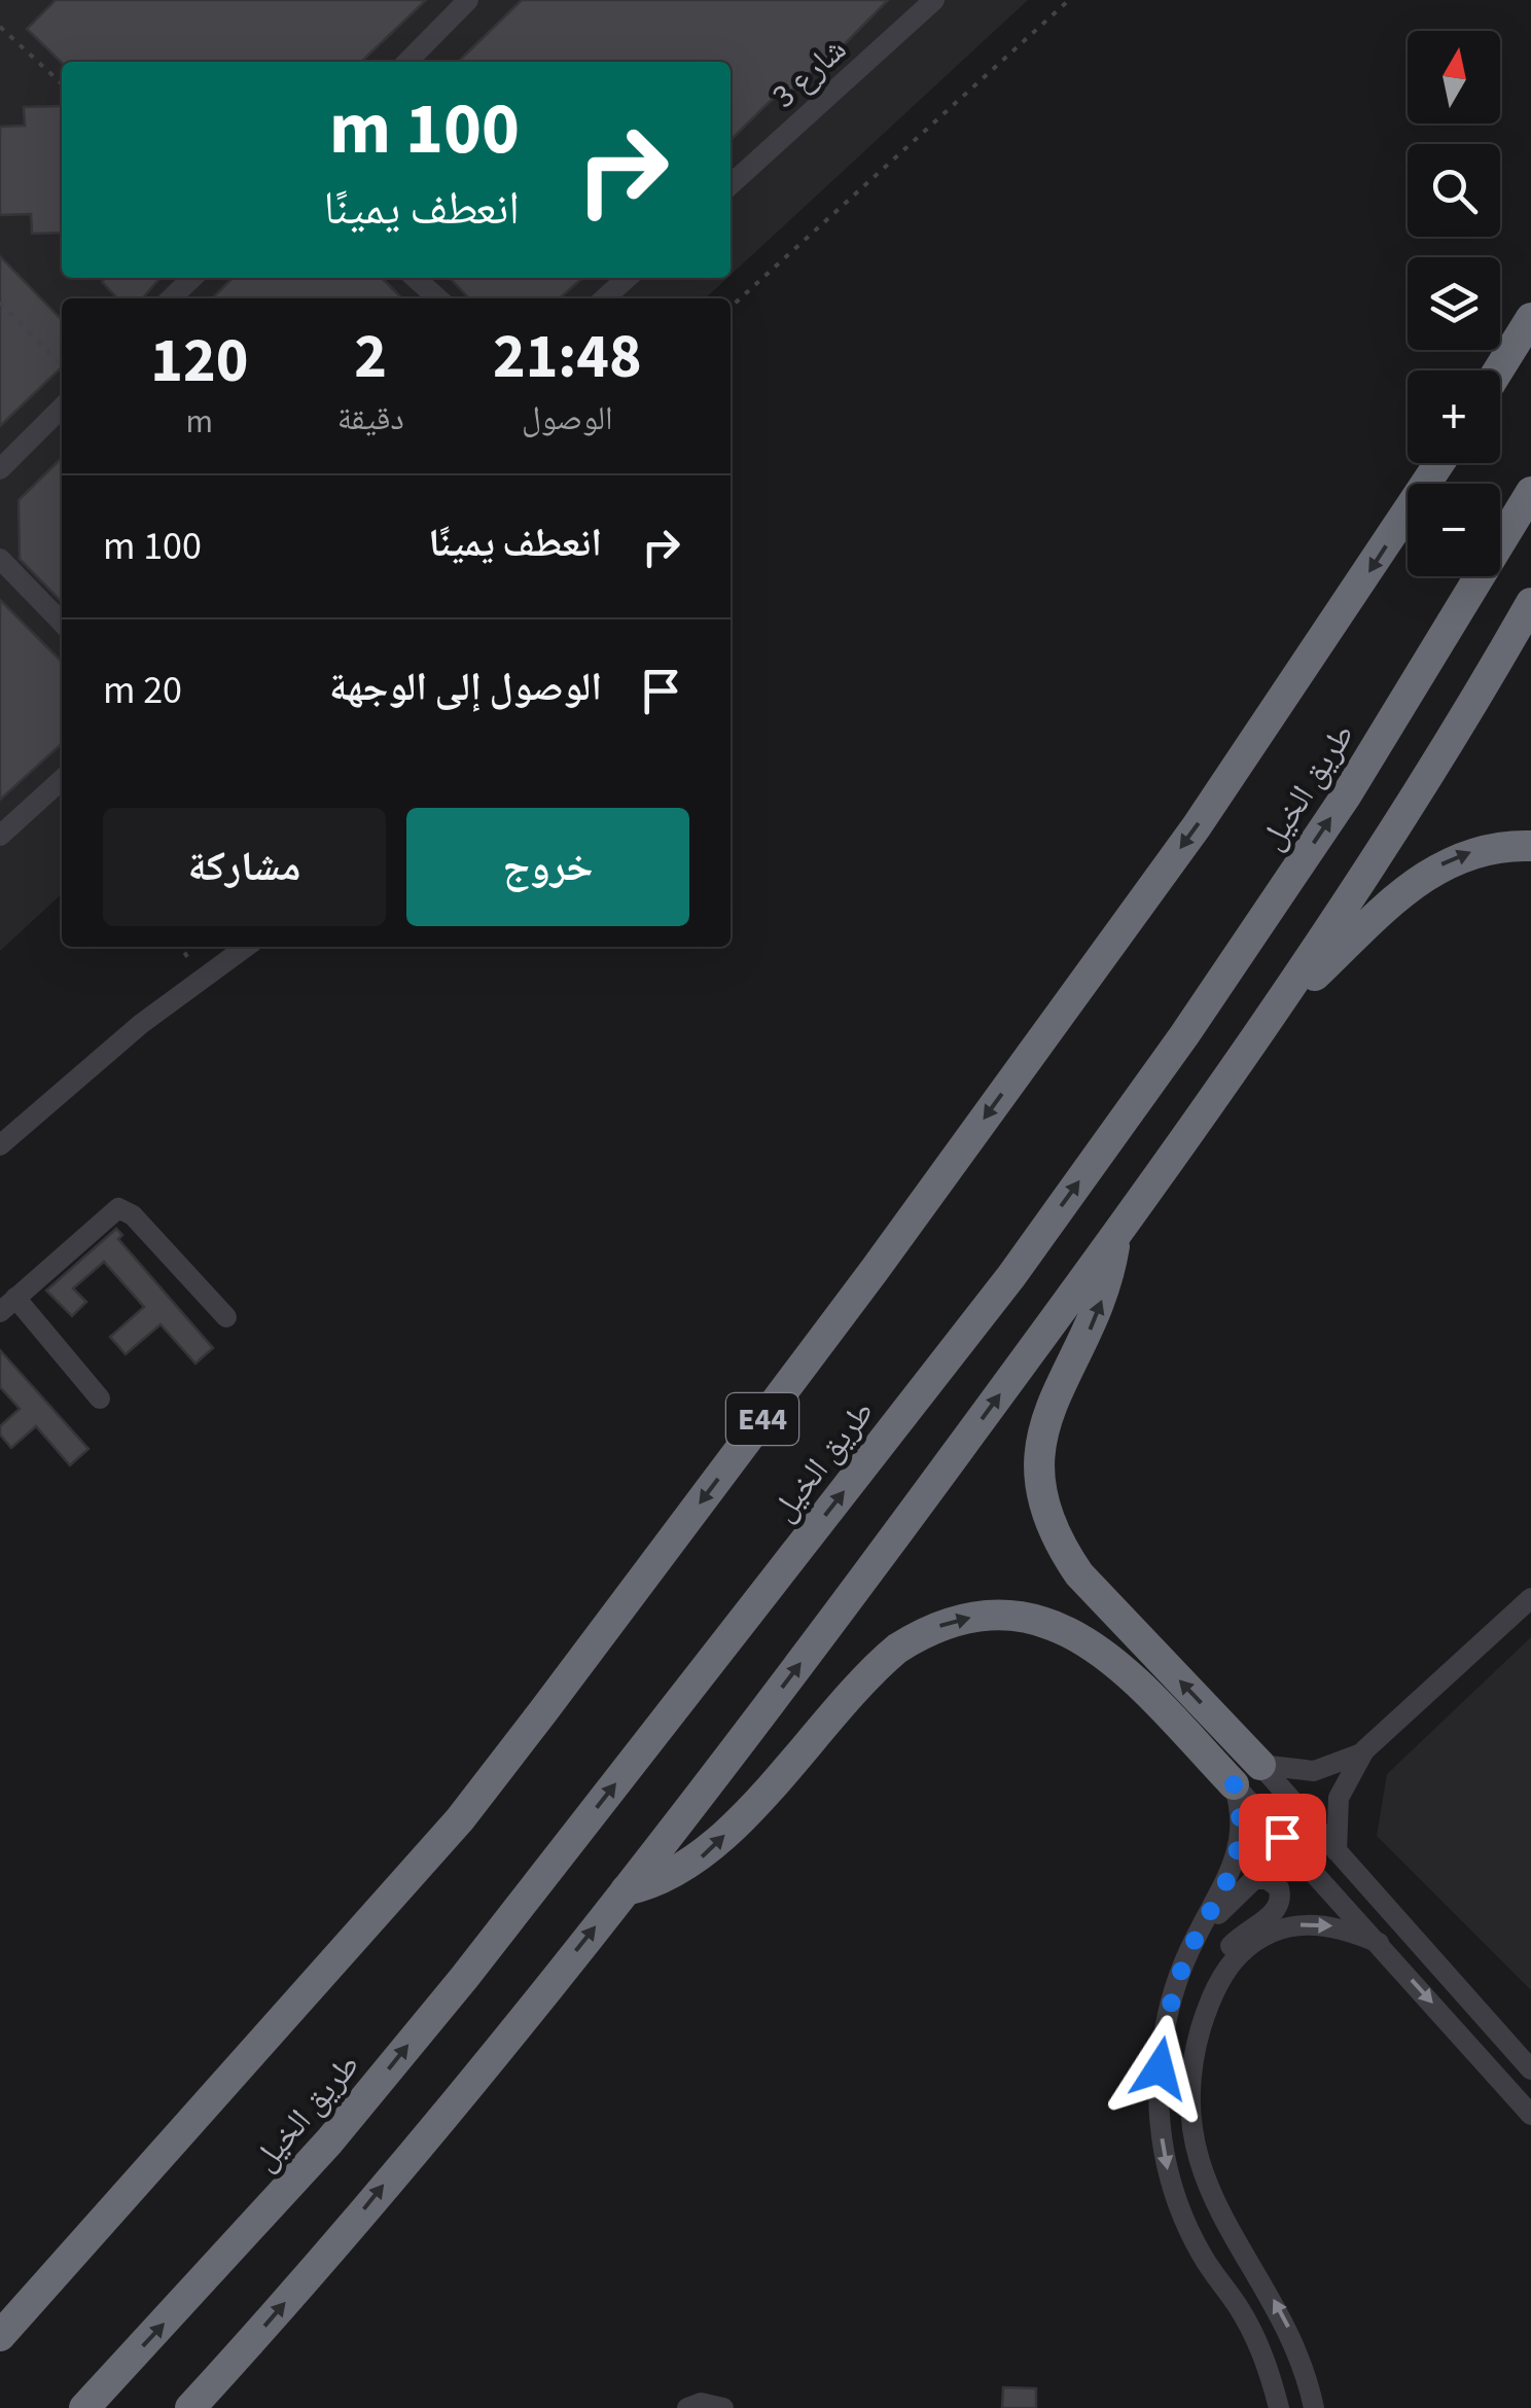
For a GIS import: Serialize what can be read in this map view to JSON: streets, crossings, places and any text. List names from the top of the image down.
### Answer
{
  "streets": {
    "highway": ["طريق الخيل", "E44"],
    "street": ["شارع 3"]
  },
  "north": "top",
  "page": {
    "map_buttons": ["+", "−"],
    "turn": ["100 m", "انعطف يمينًا"],
    "eta": [
      "21:48",
      "الوصول",
      "2",
      "دقيقة",
      "120",
      "m"
    ],
    "list": [
      {
        "name": "انعطف يمينًا",
        "value": "100 m"
      },
      {
        "name": "الوصول إلى الوجهة",
        "value": "20 m"
      }
    ],
    "buttons": ["خروج", "مشاركة"]
  }
}
